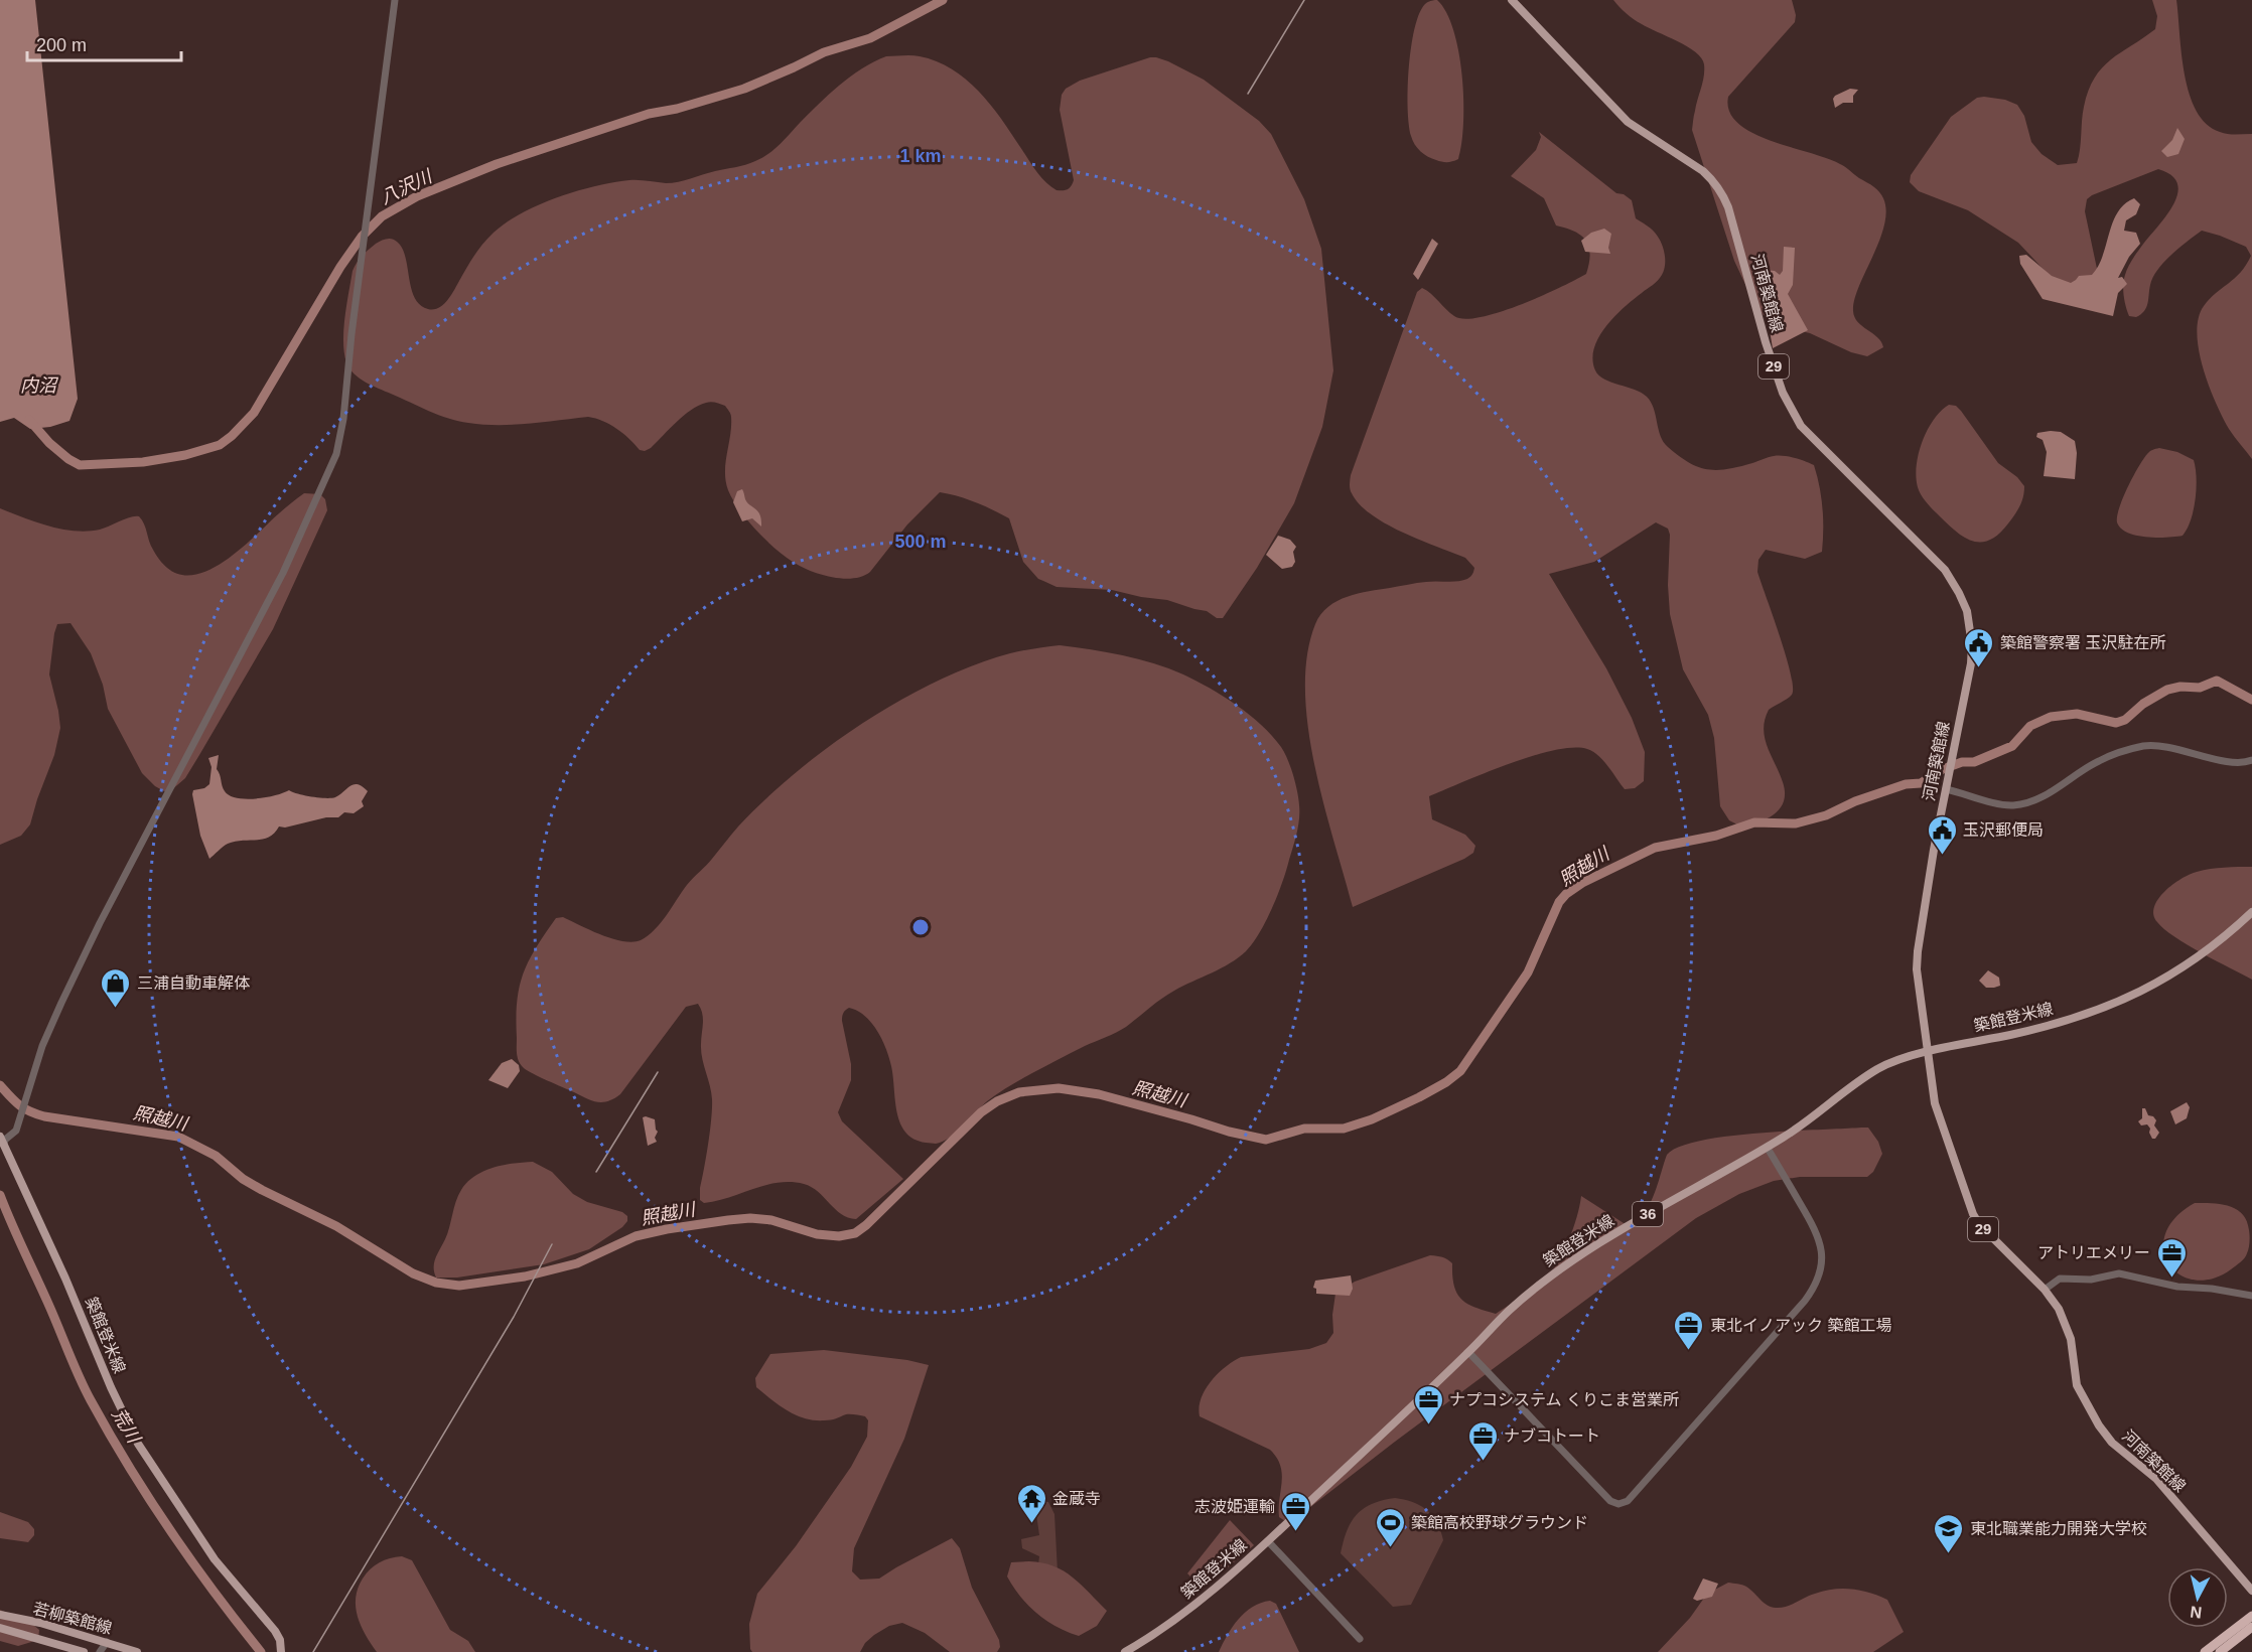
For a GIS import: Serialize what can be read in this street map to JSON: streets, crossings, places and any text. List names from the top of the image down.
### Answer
{
  "streets": {
    "main road": [
      "河南築館線",
      "29",
      "築館登米線",
      "36",
      "若柳築館線"
    ]
  },
  "crossings": [
    ["河南築館線", "築館登米線"]
  ],
  "water": [
    "八沢川",
    "内沼",
    "照越川",
    "荒川"
  ],
  "places": {
    "public building": ["築館警察署 玉沢駐在所", "玉沢郵便局"],
    "shop": ["三浦自動車解体"],
    "office": [
      "アトリエメリー",
      "東北イノアック 築館工場",
      "ナプコシステム くりこま営業所",
      "ナブコトート",
      "志波姫運輸"
    ],
    "temple": ["金蔵寺"],
    "sports": ["築館高校野球グラウンド"],
    "school or university": ["東北職業能力開発大学校"]
  },
  "scale_bar": "200 m",
  "north": "bottom",
  "rings": ["1 km", "500 m"]
}
